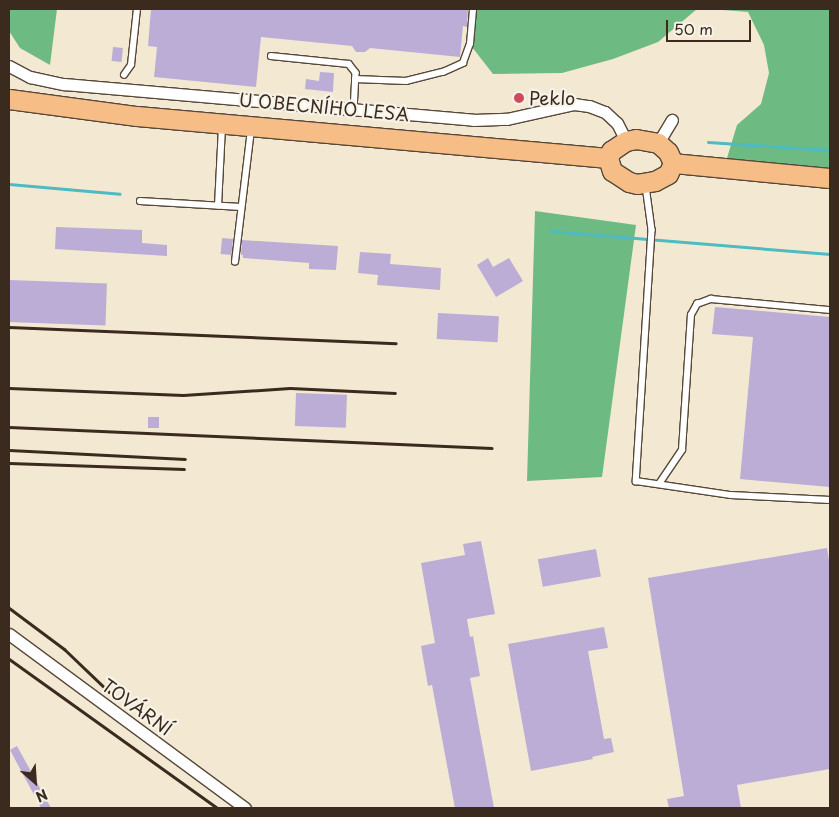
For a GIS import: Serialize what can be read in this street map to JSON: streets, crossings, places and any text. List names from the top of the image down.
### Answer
{
  "streets": {
    "main road": ["U OBECNÍHO LESA"],
    "street": ["TOVÁRNÍ"]
  },
  "places": ["Peklo"],
  "scale_bar": "50 m",
  "north": "bottom right"
}
